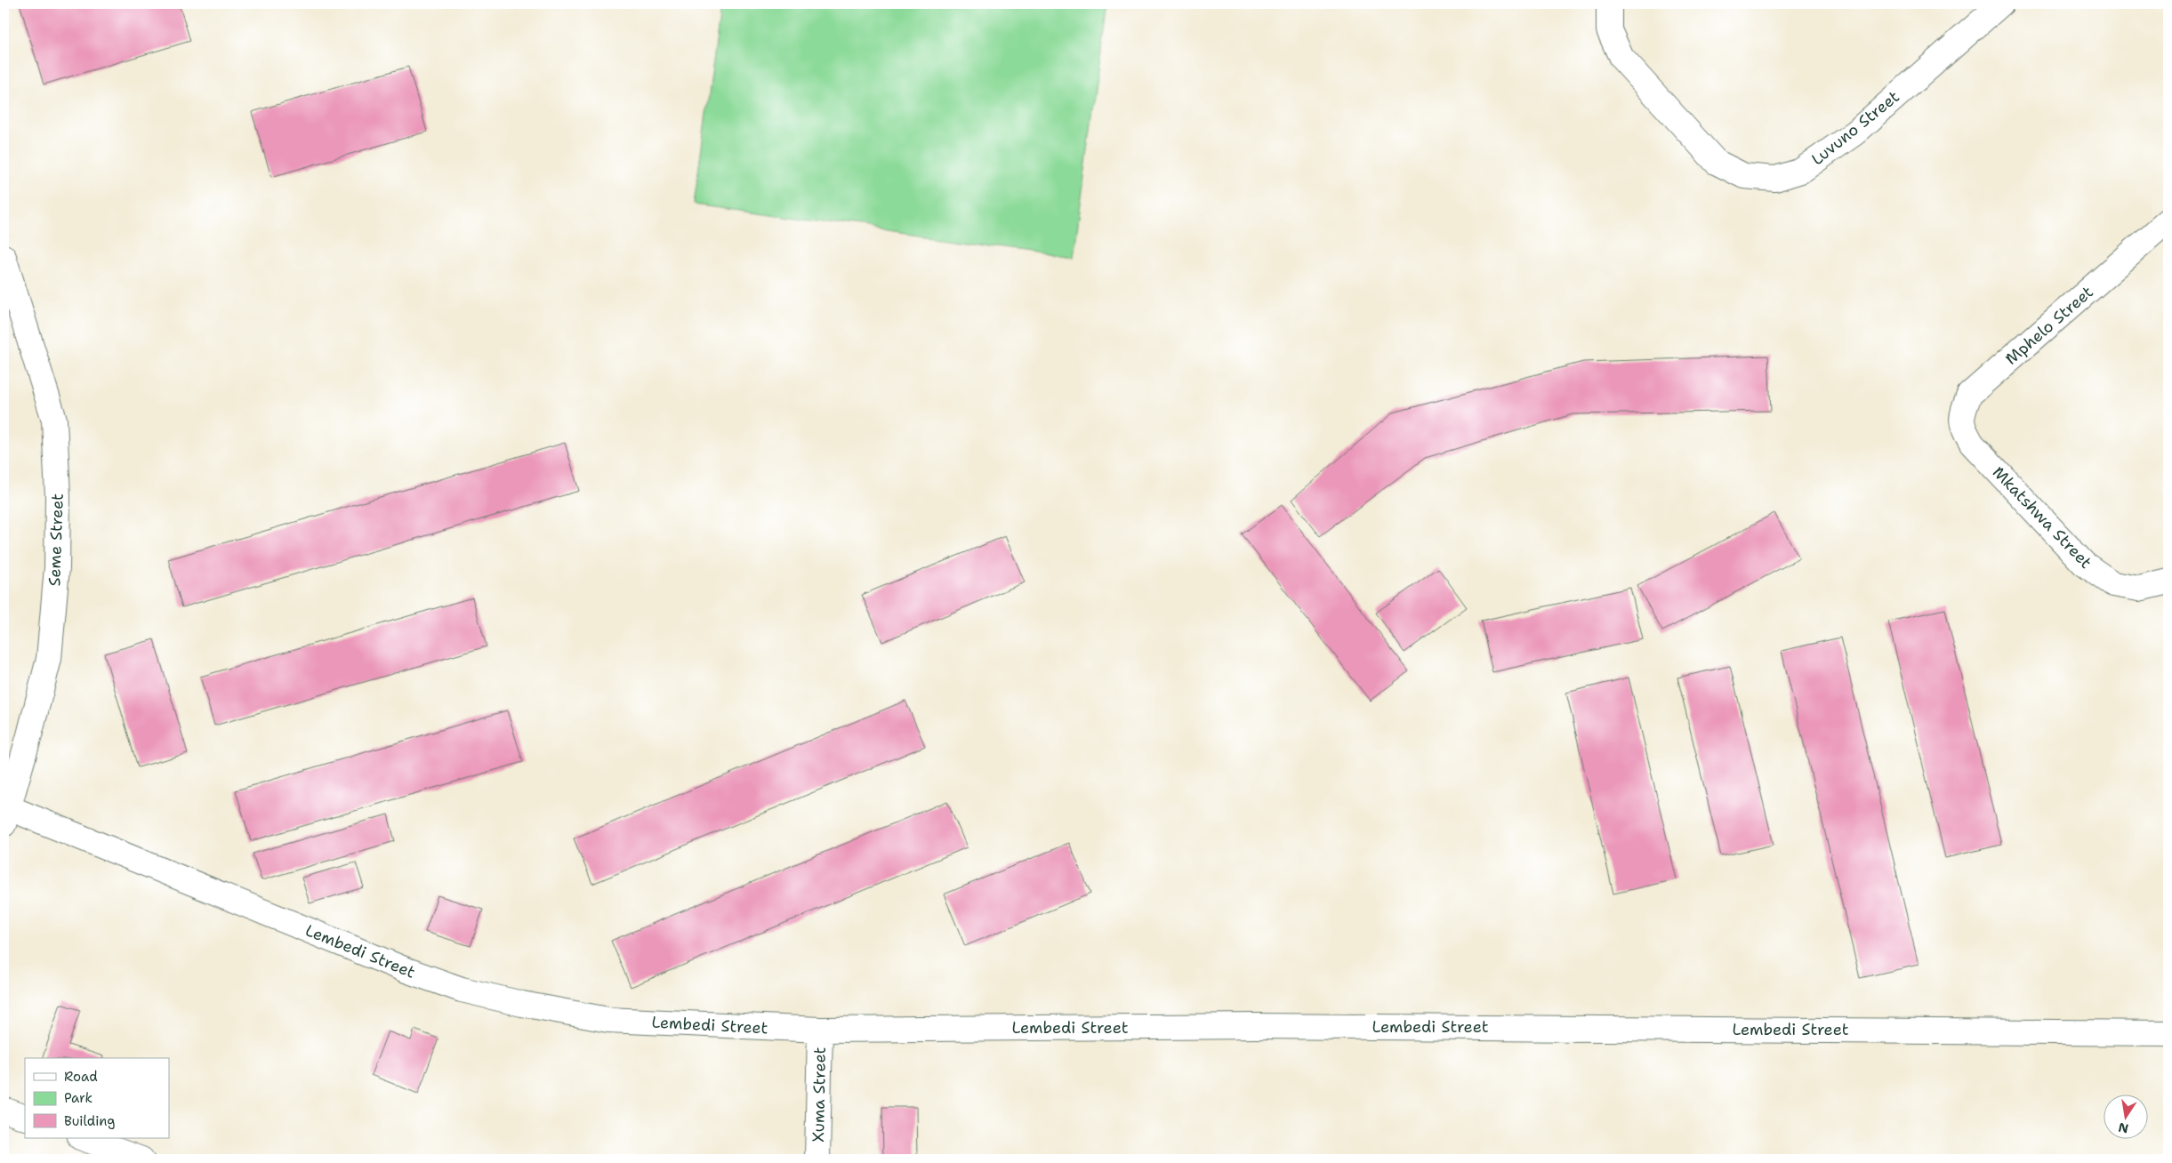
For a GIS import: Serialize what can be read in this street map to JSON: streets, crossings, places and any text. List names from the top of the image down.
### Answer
{
  "streets": {
    "street": [
      "Luvuno Street",
      "Mphelo Street",
      "Mkatshwa Street",
      "Seme Street",
      "Lembedi Street",
      "Xuma Street"
    ]
  },
  "crossings": [
    ["Mphelo Street", "Mkatshwa Street"],
    ["Seme Street", "Lembedi Street"],
    ["Lembedi Street", "Xuma Street"]
  ],
  "legend": ["Road", "Park", "Building"],
  "north": "bottom"
}
